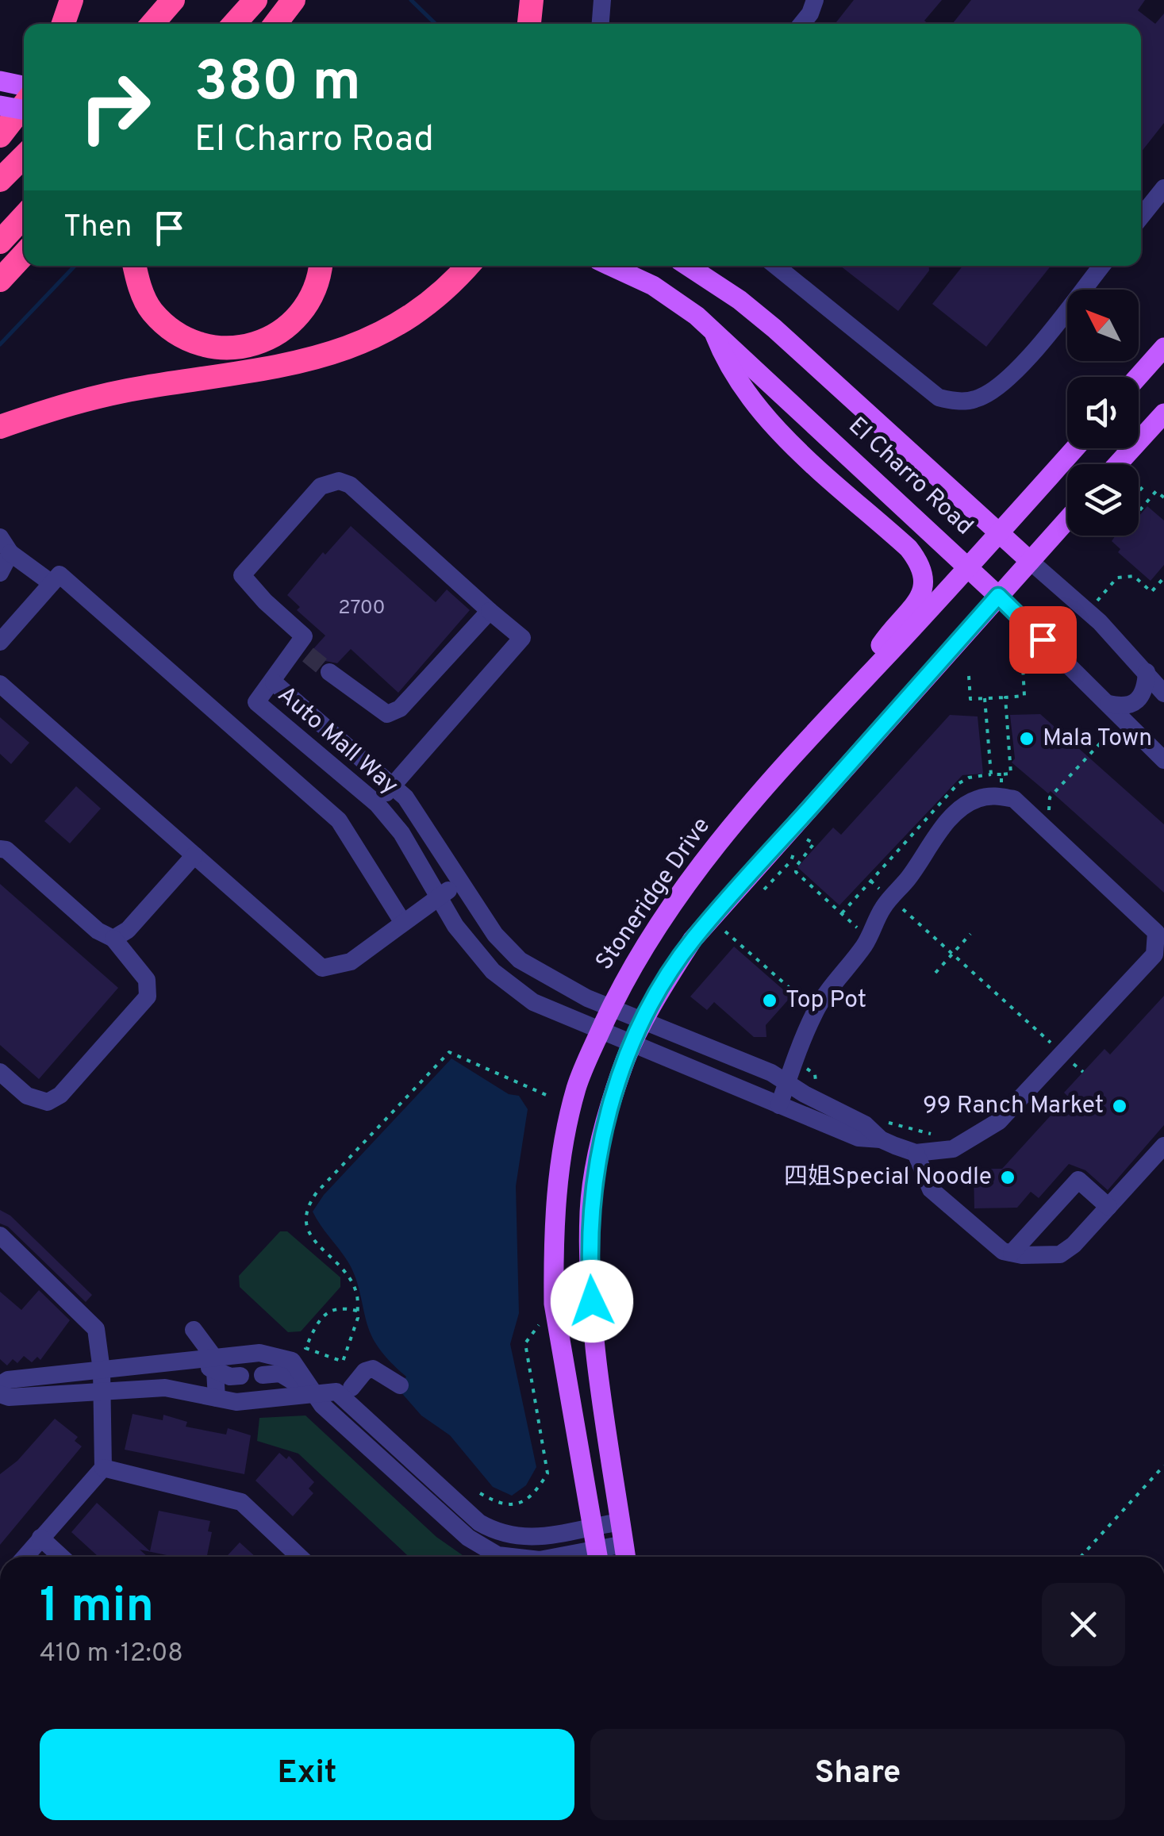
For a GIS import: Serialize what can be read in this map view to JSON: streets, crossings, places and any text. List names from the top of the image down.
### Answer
{
  "streets": {
    "main road": ["El Charro Road", "Stoneridge Drive"],
    "street": ["Auto Mall Way"]
  },
  "crossings": [
    ["El Charro Road", "Stoneridge Drive"],
    ["Auto Mall Way", "Stoneridge Drive"]
  ],
  "places": [
    "Mala Town",
    "Top Pot",
    "99 Ranch Market",
    "四姐Special Noodle"
  ],
  "house_numbers": ["2700"],
  "north": "top left",
  "page": {
    "turn": ["380 m", "El Charro Road"],
    "then": "Then",
    "heading": ["1 min", "410 m · 12:08"],
    "buttons": ["Exit", "Share"]
  }
}
